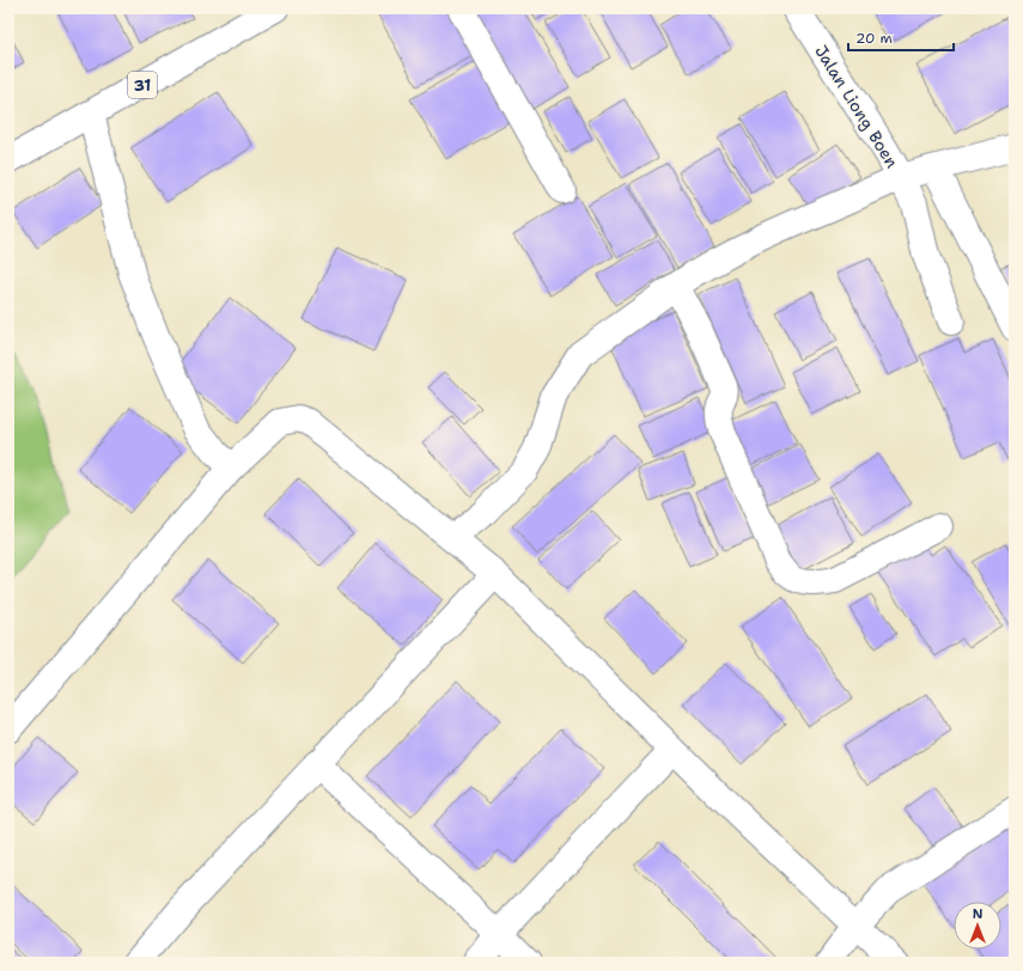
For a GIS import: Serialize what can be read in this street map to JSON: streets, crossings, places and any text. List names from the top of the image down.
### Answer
{
  "streets": {
    "main road": ["31", "Jalan Liong Boen"]
  },
  "scale_bar": "20 m",
  "north": "top"
}
